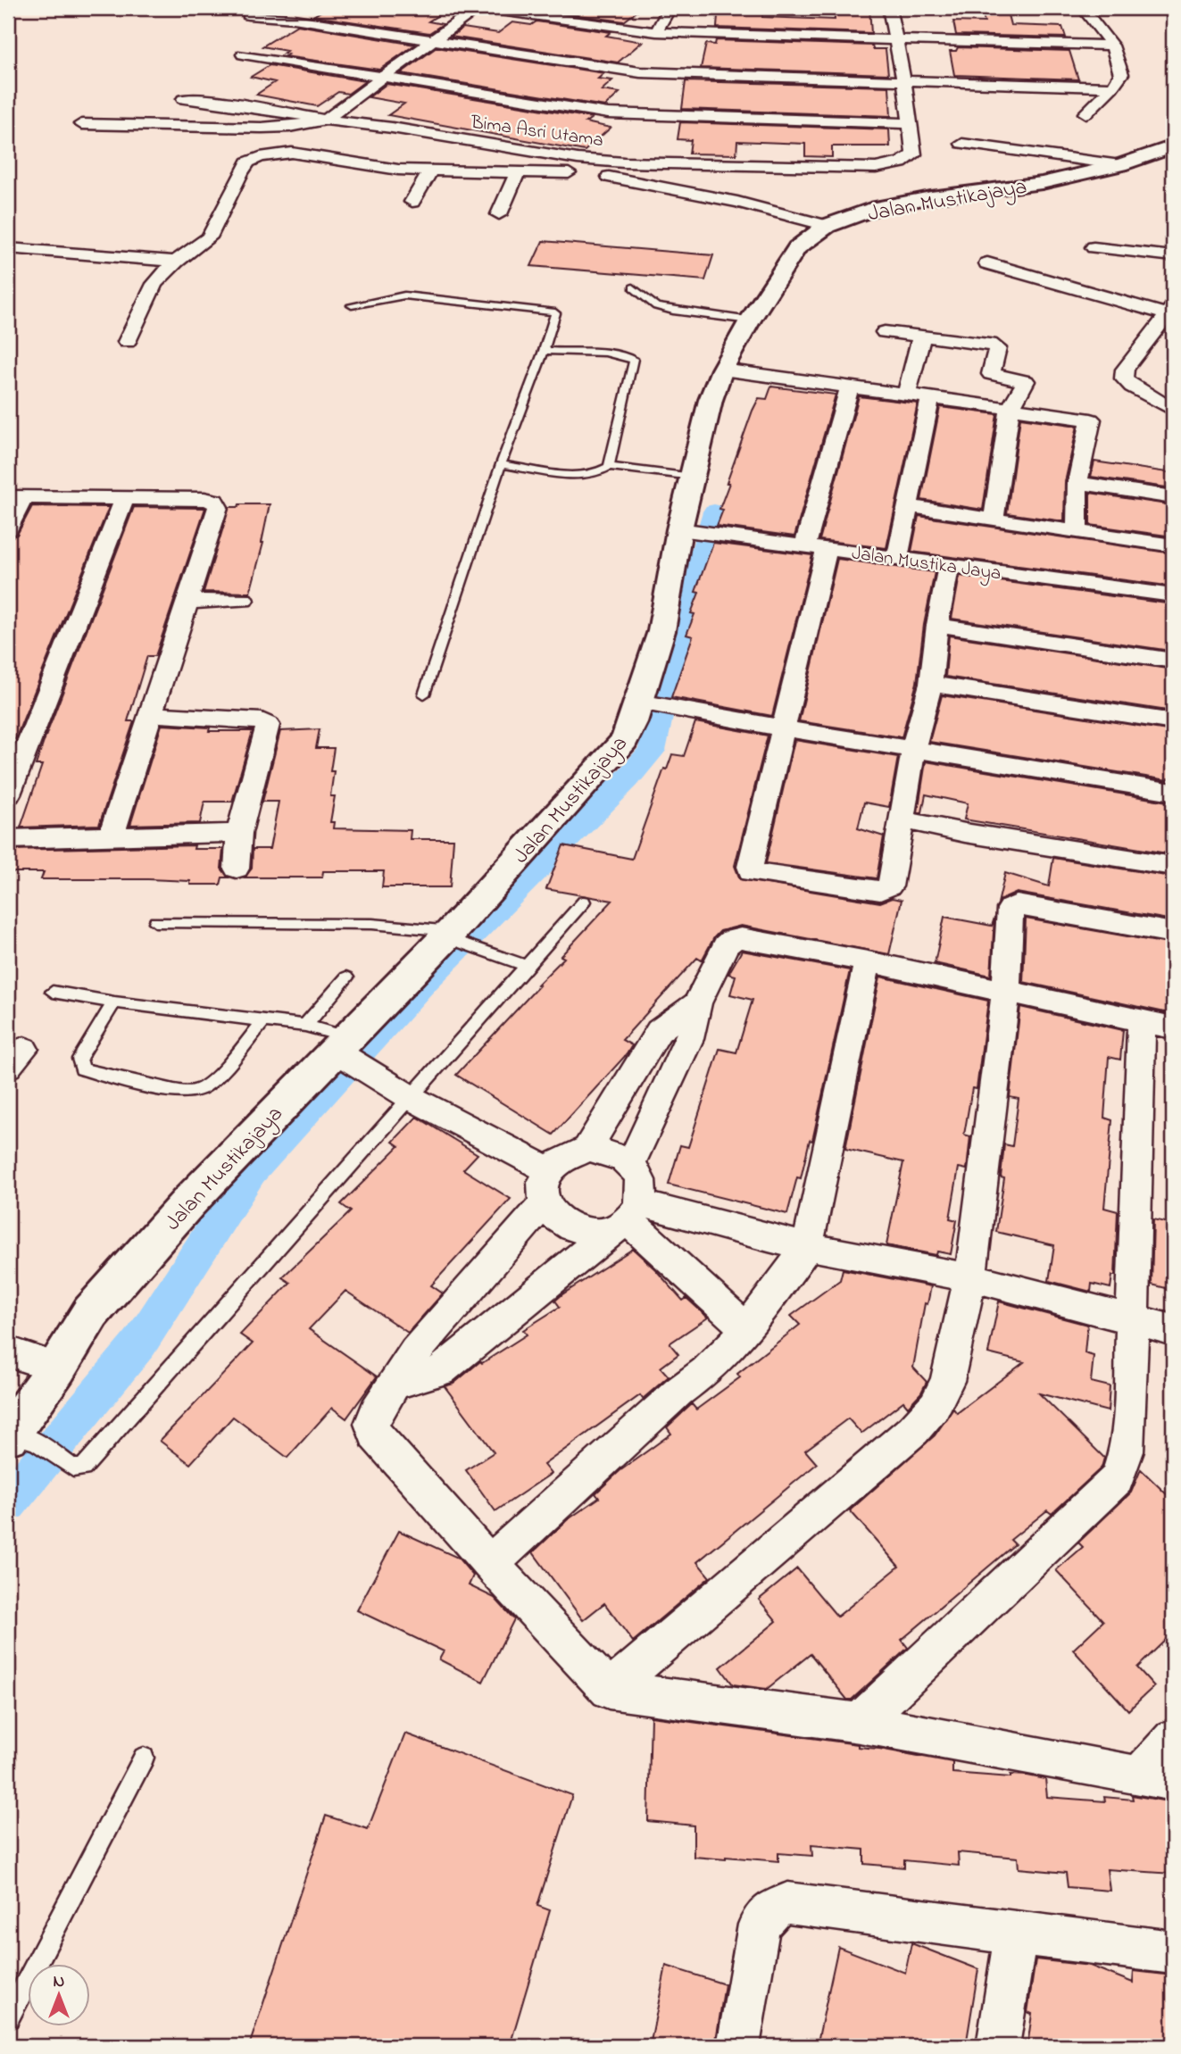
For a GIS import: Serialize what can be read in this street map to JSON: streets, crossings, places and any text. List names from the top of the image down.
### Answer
{
  "streets": {
    "main road": ["Jalan Mustikajaya"],
    "street": ["Bima Asri Utama", "Jalan Mustika Jaya"]
  },
  "crossings": [
    ["Jalan Mustikajaya", "Jalan Mustika Jaya"]
  ],
  "north": "top"
}
